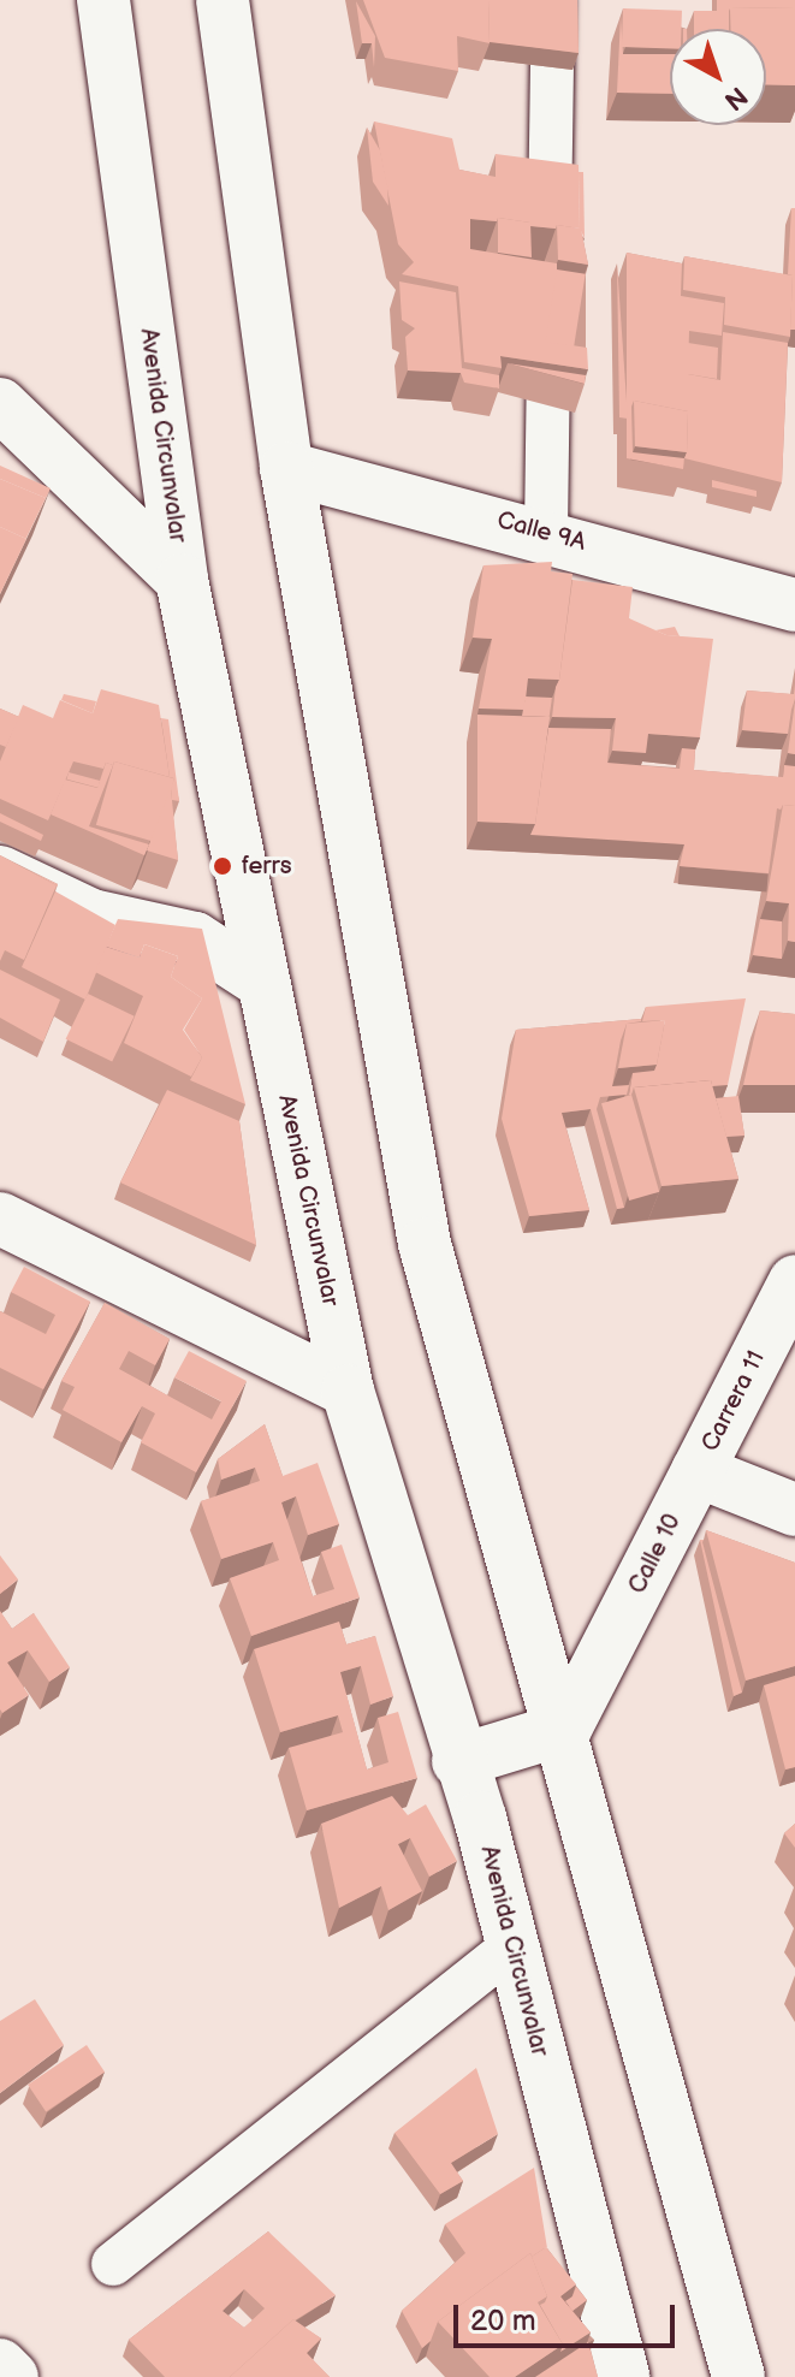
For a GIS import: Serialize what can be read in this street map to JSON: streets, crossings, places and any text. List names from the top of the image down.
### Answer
{
  "streets": {
    "main road": [
      "Avenida Circunvalar",
      "Calle 9A",
      "Carrera 11",
      "Calle 10"
    ]
  },
  "crossings": [
    ["Carrera 11", "Calle 10"]
  ],
  "places": ["ferrs"],
  "scale_bar": "20 m",
  "north": "bottom right"
}
